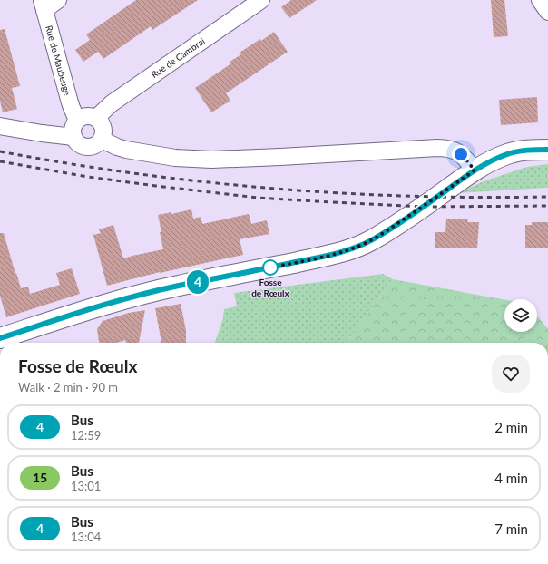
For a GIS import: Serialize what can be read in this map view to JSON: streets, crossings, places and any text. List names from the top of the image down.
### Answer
{
  "streets": {
    "street": ["Rue de Cambrai", "Rue de Maubeuge"]
  },
  "crossings": [
    ["Rue de Cambrai", "Rue de Maubeuge"]
  ],
  "places": ["Fosse de Rœulx"],
  "lines": ["bus line 4"],
  "page": {
    "on_map": "4",
    "heading": ["Fosse de Rœulx", "Walk · 2 min · 90 m"],
    "list": [
      {
        "mark": "4",
        "name": "Bus",
        "note": "12:59",
        "value": "2 min"
      },
      {
        "mark": "15",
        "name": "Bus",
        "note": "13:01",
        "value": "4 min"
      },
      {
        "mark": "4",
        "name": "Bus",
        "note": "13:04",
        "value": "7 min"
      }
    ]
  }
}
